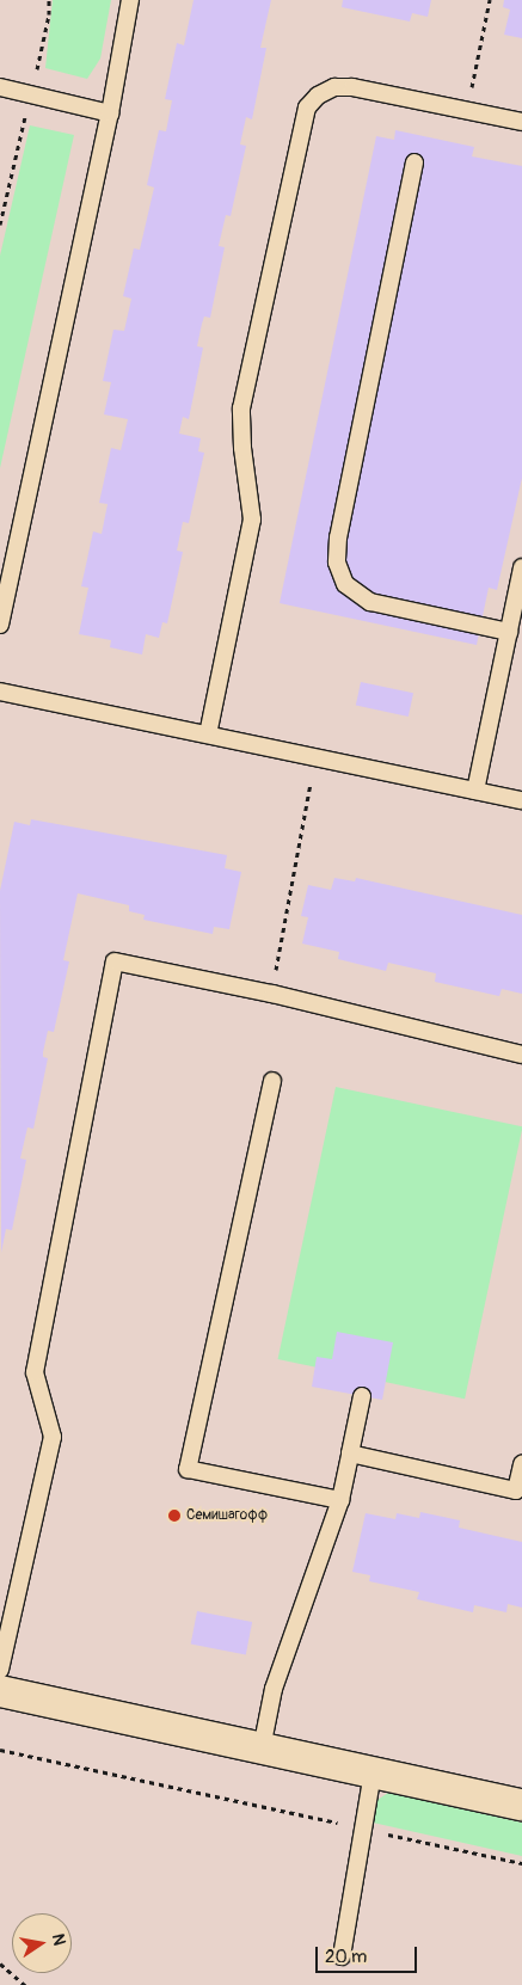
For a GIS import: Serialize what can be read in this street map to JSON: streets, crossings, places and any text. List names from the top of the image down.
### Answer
{
  "places": ["Семишагофф"],
  "scale_bar": "20 m",
  "north": "right"
}
